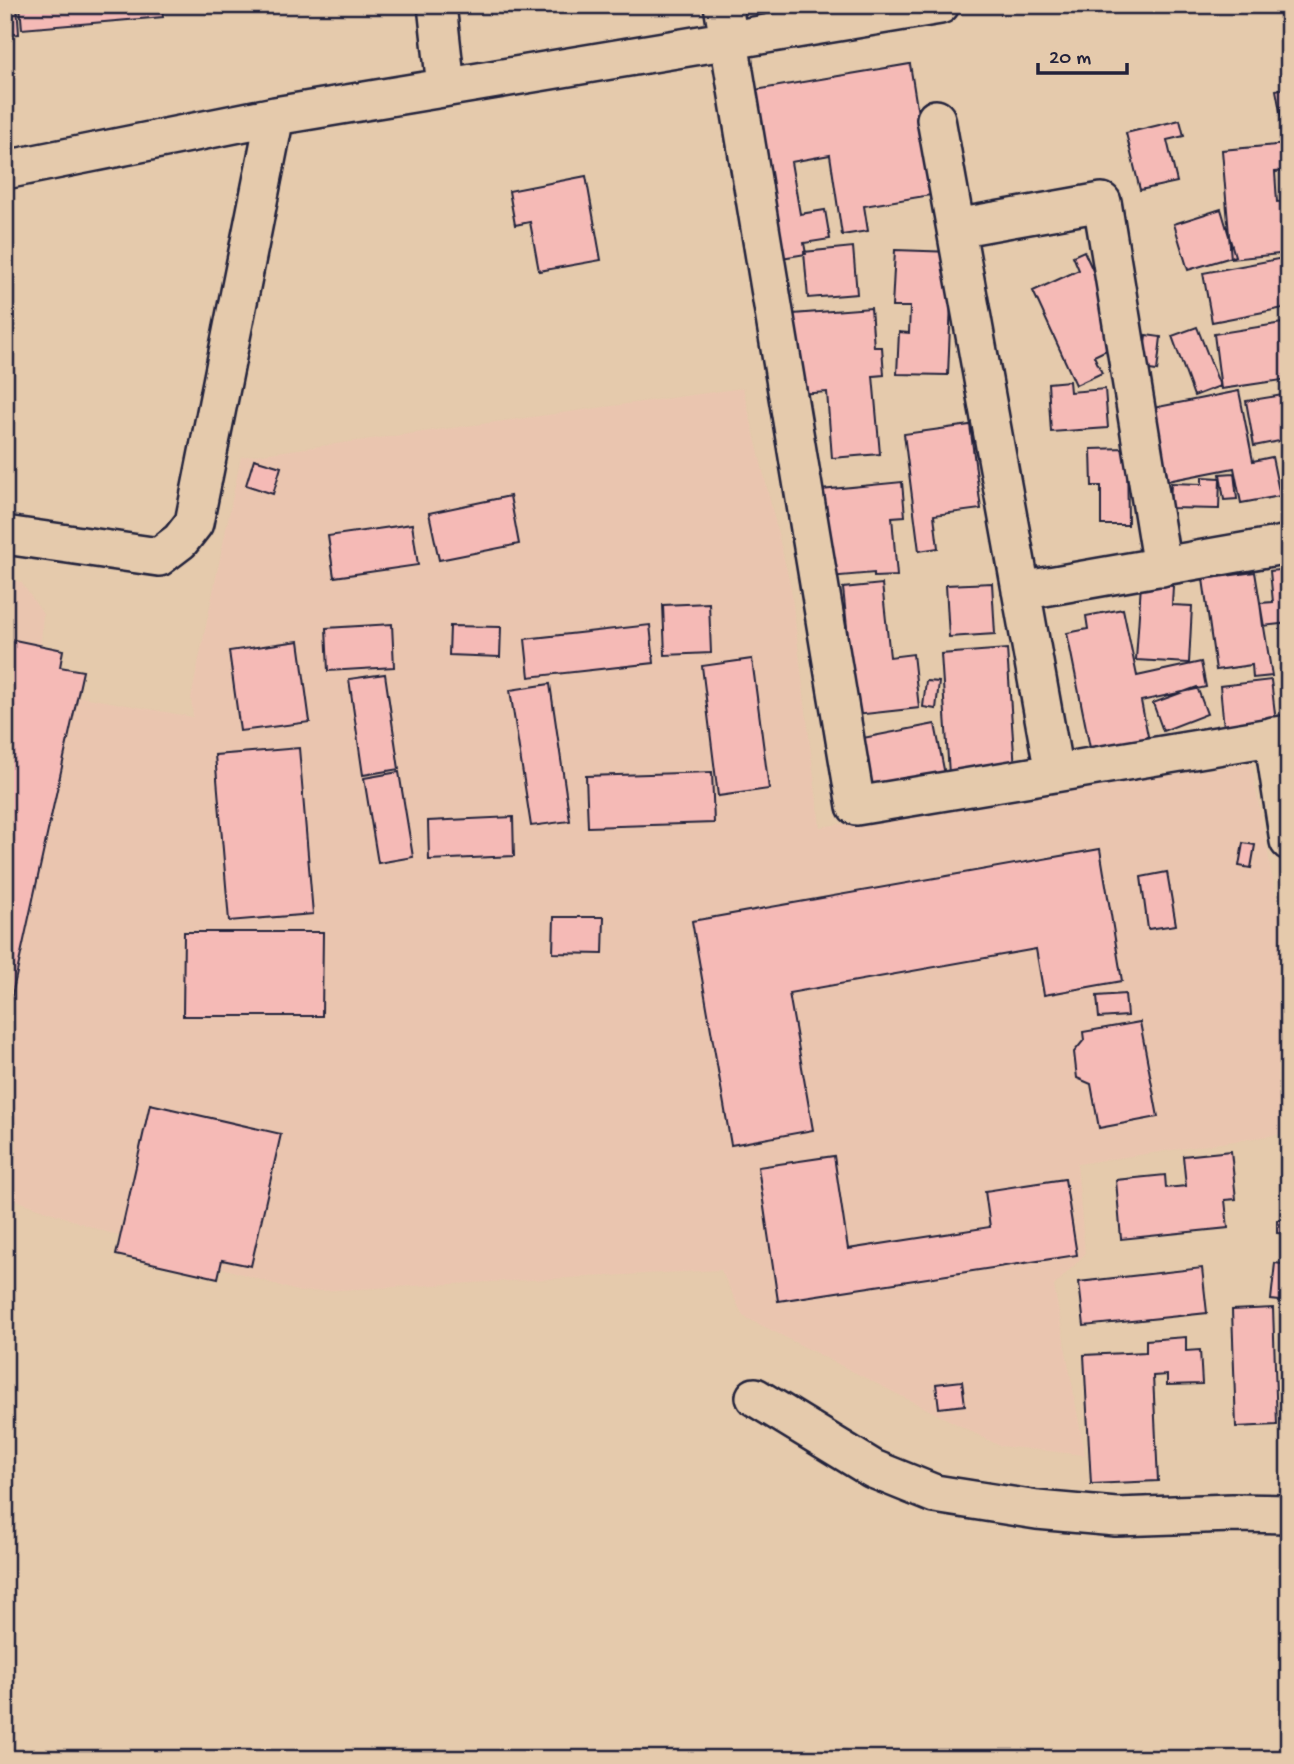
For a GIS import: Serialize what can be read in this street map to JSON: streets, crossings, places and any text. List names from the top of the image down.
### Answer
{
  "scale_bar": "20 m"
}
